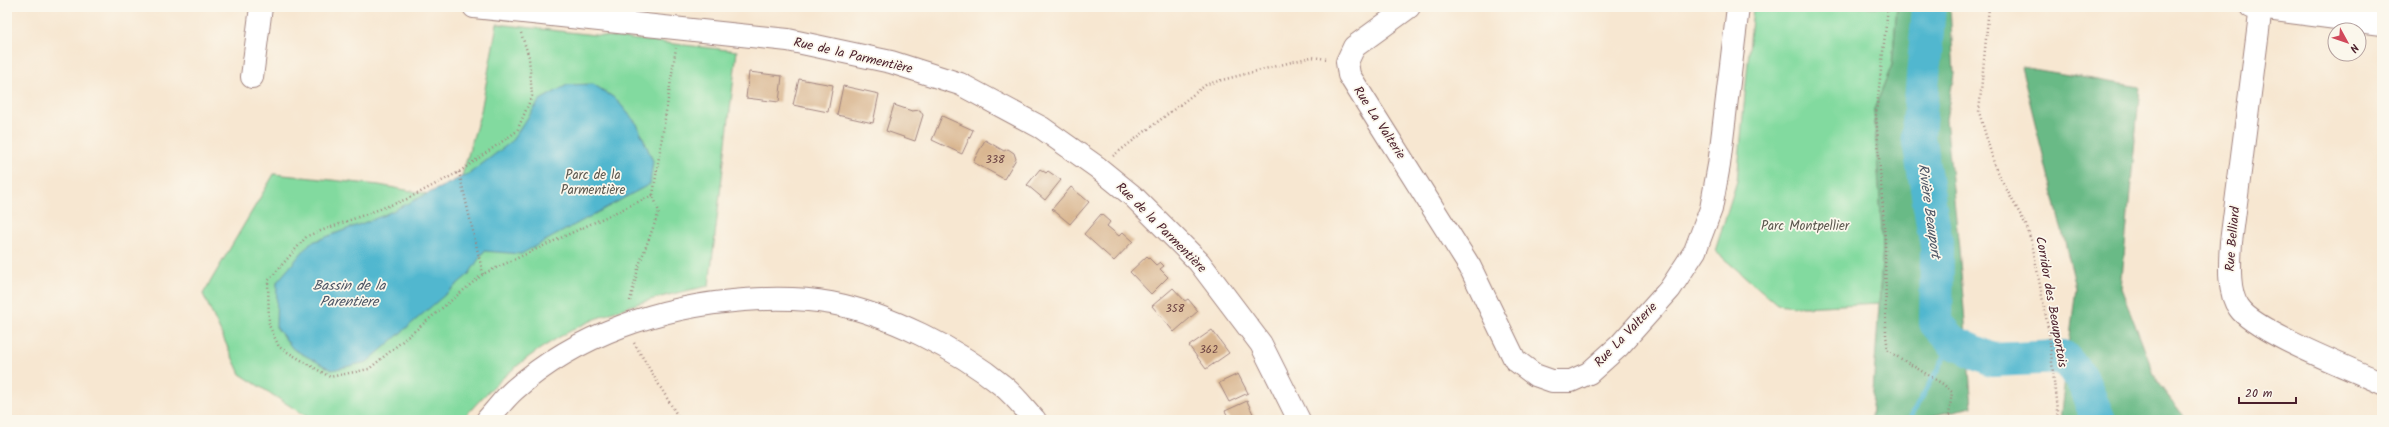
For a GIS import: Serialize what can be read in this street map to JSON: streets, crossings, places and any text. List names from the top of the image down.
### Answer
{
  "streets": {
    "street": ["Rue de la Parmentière", "Rue La Valterie", "Rue Belliard"],
    "path": ["Corridor des Beauportois"]
  },
  "water": ["Rivière Beauport", "Bassin de la Parentiere"],
  "parks": ["Parc de la Parmentière", "Parc Montpellier"],
  "house_numbers": ["338", "358", "362"],
  "scale_bar": "20 m",
  "north": "bottom right"
}
